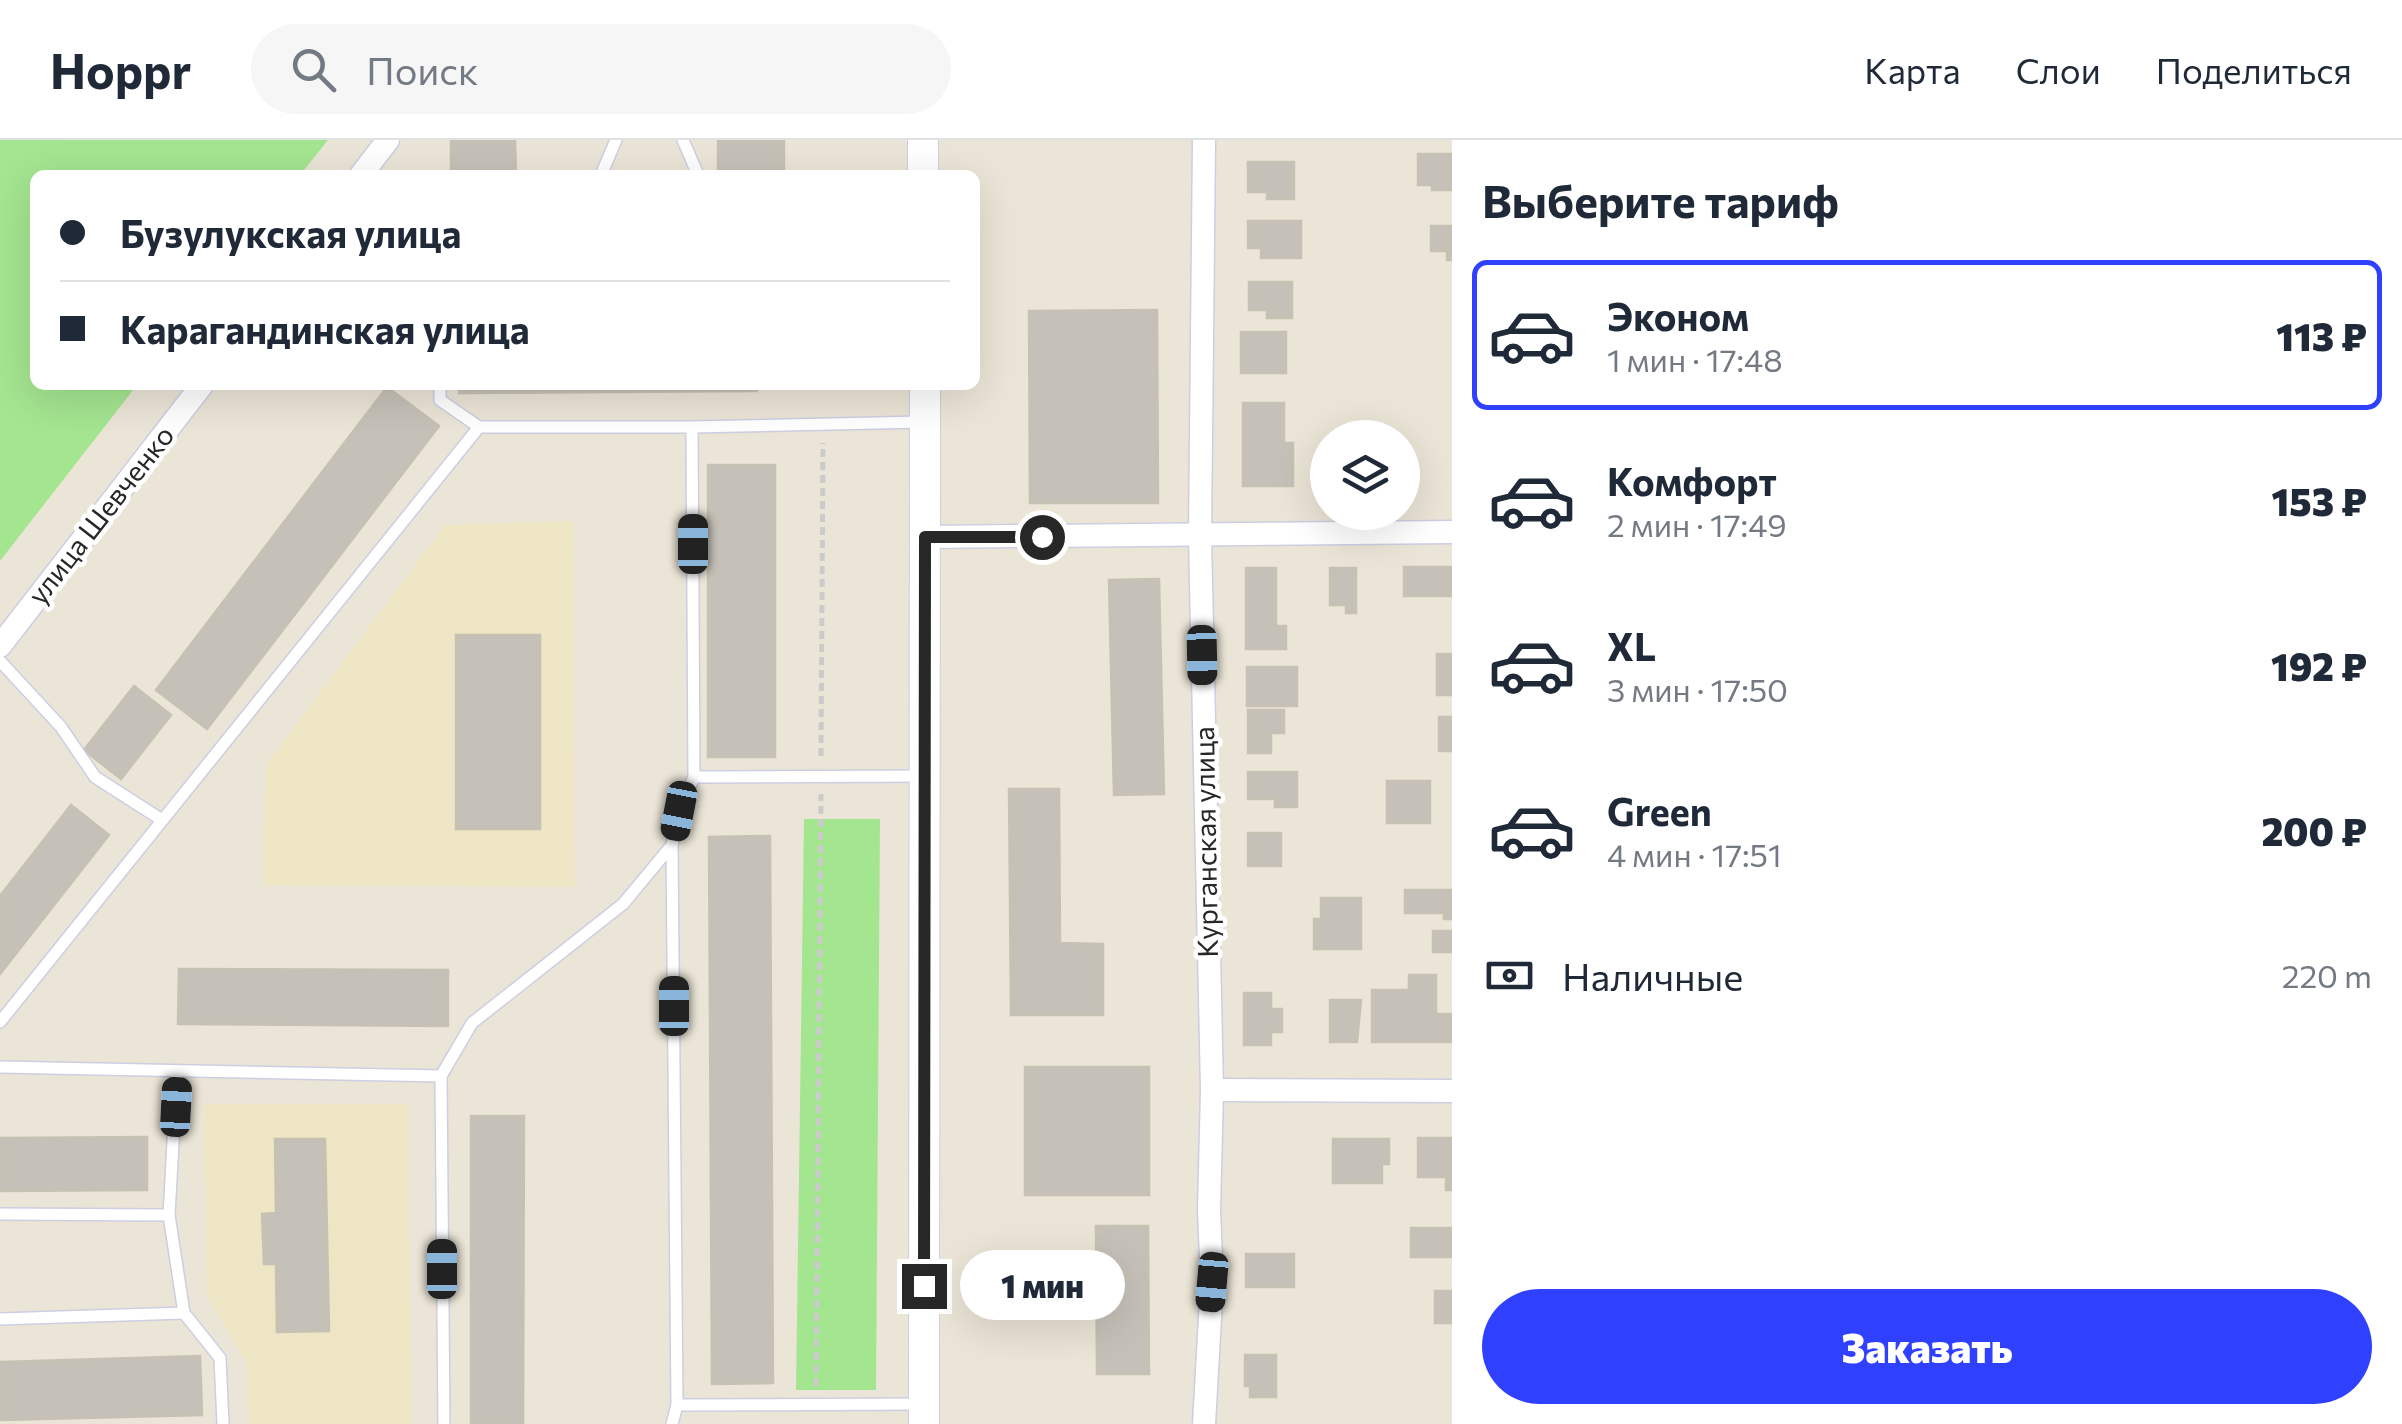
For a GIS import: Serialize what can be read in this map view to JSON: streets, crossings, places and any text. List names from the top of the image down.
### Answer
{
  "streets": {
    "street": ["улица Шевченко", "Курганская улица"]
  },
  "page": {
    "header": "Hoppr",
    "search": "Поиск",
    "nav": ["Карта", "Слои", "Поделиться"],
    "heading": "Выберите тариф",
    "banner": ["Бузулукская улица", "Карагандинская улица"],
    "list": [
      {
        "name": "Эконом",
        "note": "1 мин · 17:48",
        "value": "113 ₽"
      },
      {
        "name": "Комфорт",
        "note": "2 мин · 17:49",
        "value": "153 ₽"
      },
      {
        "name": "XL",
        "note": "3 мин · 17:50",
        "value": "192 ₽"
      },
      {
        "name": "Green",
        "note": "4 мин · 17:51",
        "value": "200 ₽"
      }
    ],
    "pay": ["Наличные", "220 m"],
    "bubble": "1 мин",
    "buttons": "Заказать"
  }
}
